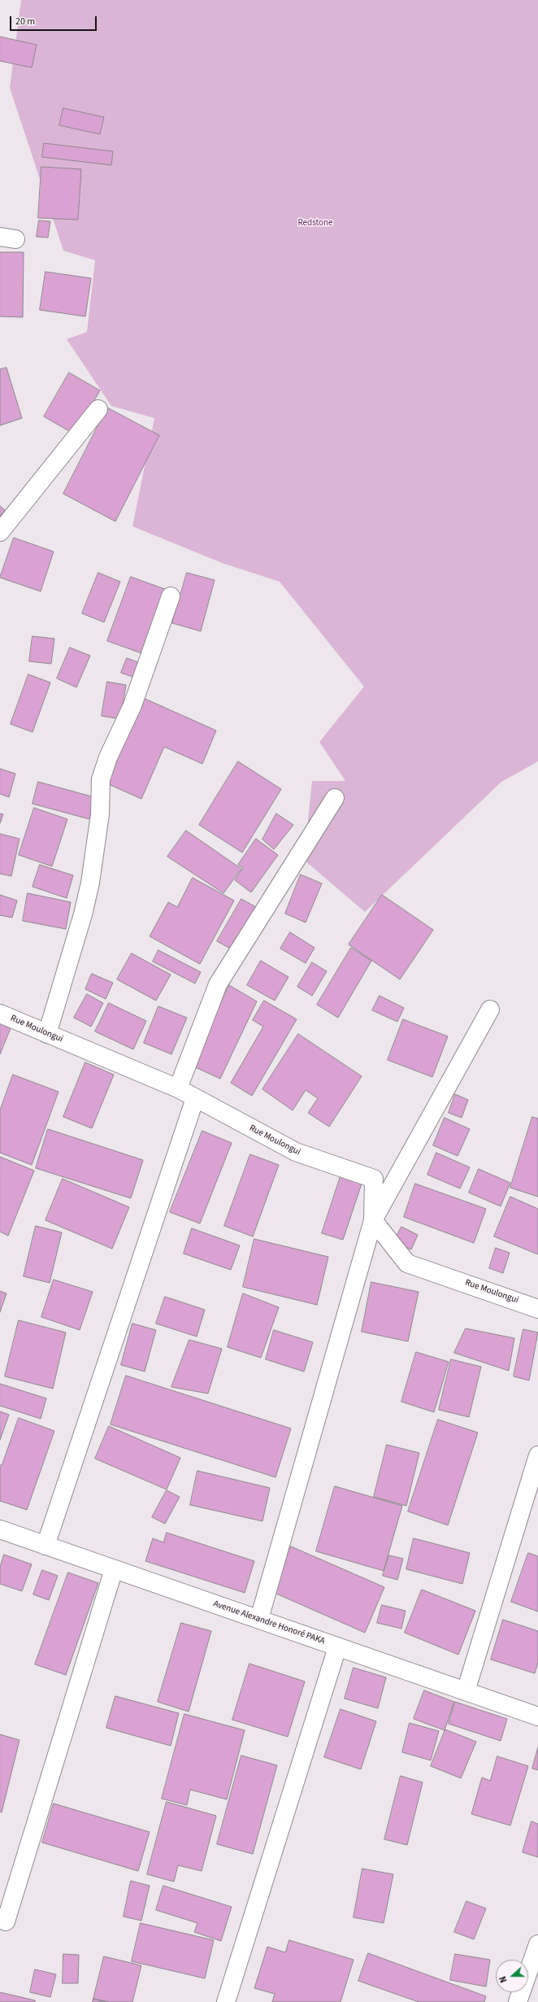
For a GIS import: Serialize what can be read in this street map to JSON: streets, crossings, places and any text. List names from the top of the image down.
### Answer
{
  "streets": {
    "street": ["Rue Moulongui", "Avenue Alexandre Honoré PAKA"]
  },
  "parks": ["Redstone"],
  "scale_bar": "20 m",
  "north": "left"
}
